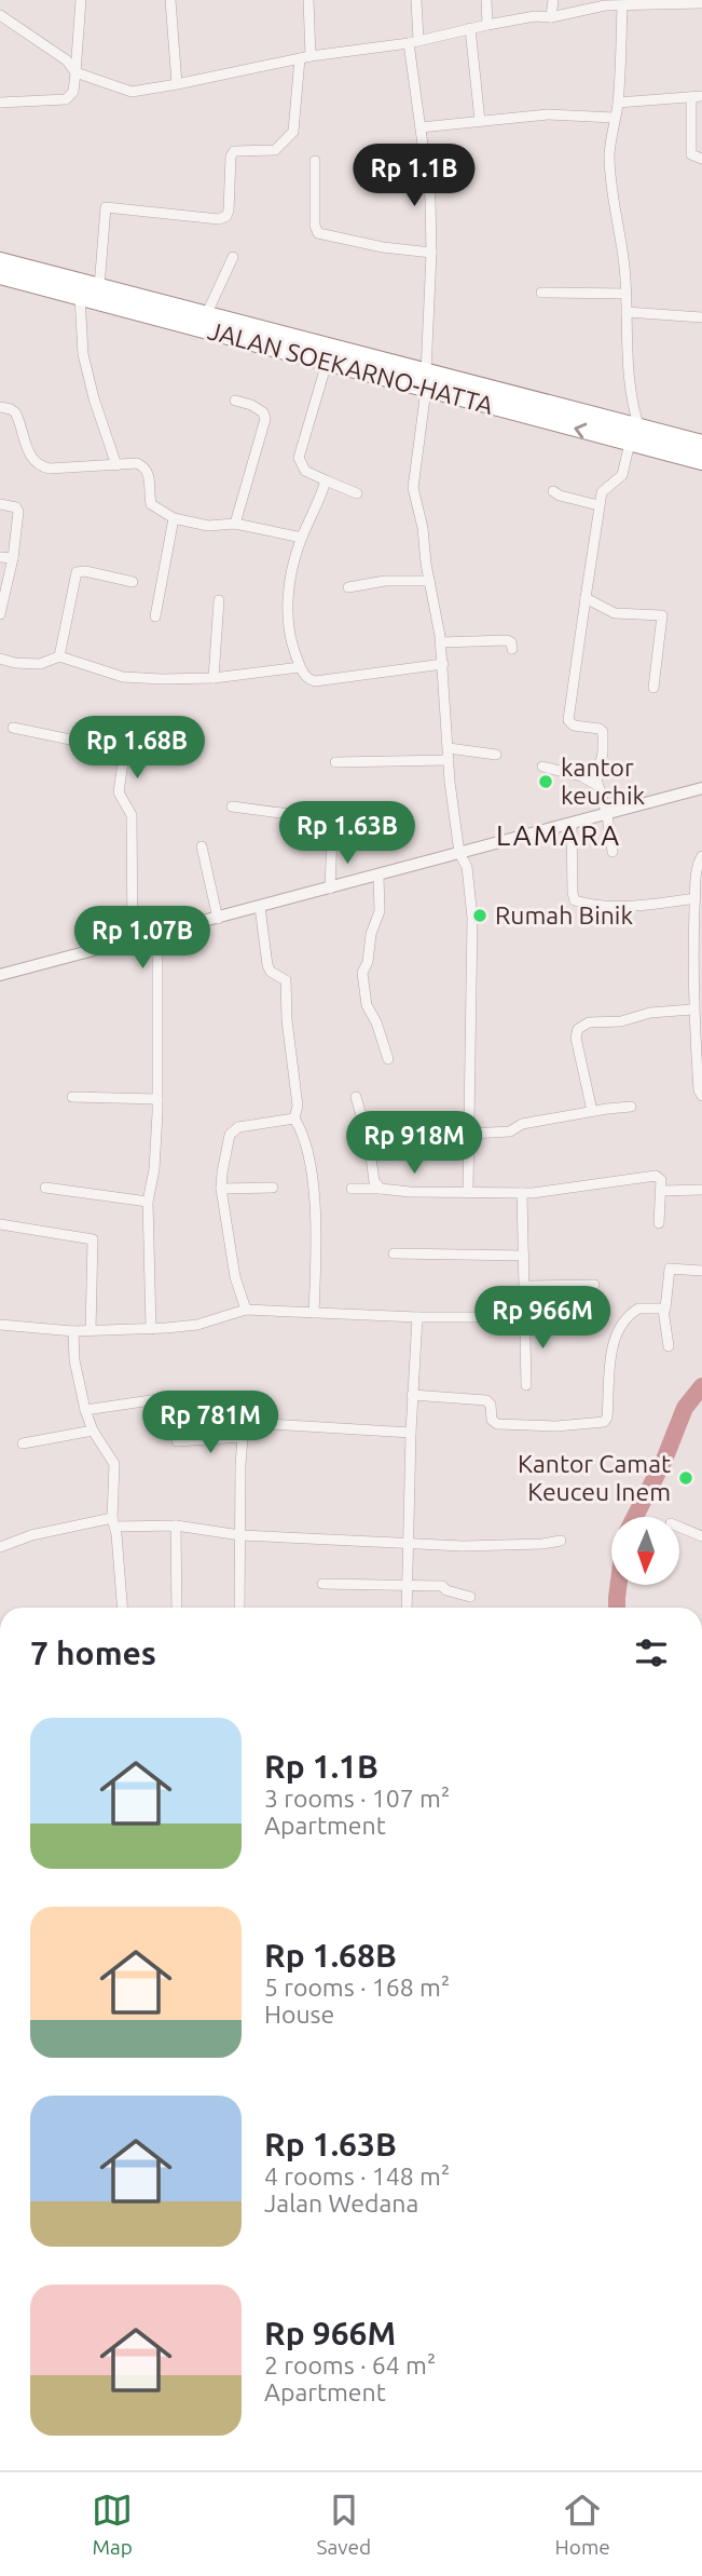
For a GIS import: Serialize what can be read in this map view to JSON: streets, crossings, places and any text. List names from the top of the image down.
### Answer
{
  "streets": {
    "highway": ["JALAN SOEKARNO-HATTA"]
  },
  "districts": ["LAMARA"],
  "places": ["kantor keuchik", "Rumah Binik", "Kantor Camat Keuceu Inem"],
  "north": "bottom",
  "page": {
    "price": [
      "Rp 1.1B",
      "Rp 1.68B",
      "Rp 1.63B",
      "Rp 1.07B",
      "Rp 918M",
      "Rp 966M",
      "Rp 781M"
    ],
    "heading": "7 homes",
    "list": [
      {
        "name": "Rp 1.1B",
        "note": "3 rooms · 107 m² · Apartment"
      },
      {
        "name": "Rp 1.68B",
        "note": "5 rooms · 168 m² · House"
      },
      {
        "name": "Rp 1.63B",
        "note": "4 rooms · 148 m² · Jalan Wedana"
      },
      {
        "name": "Rp 966M",
        "note": "2 rooms · 64 m² · Apartment"
      }
    ],
    "tabs": ["Map", "Saved", "Home"]
  }
}
